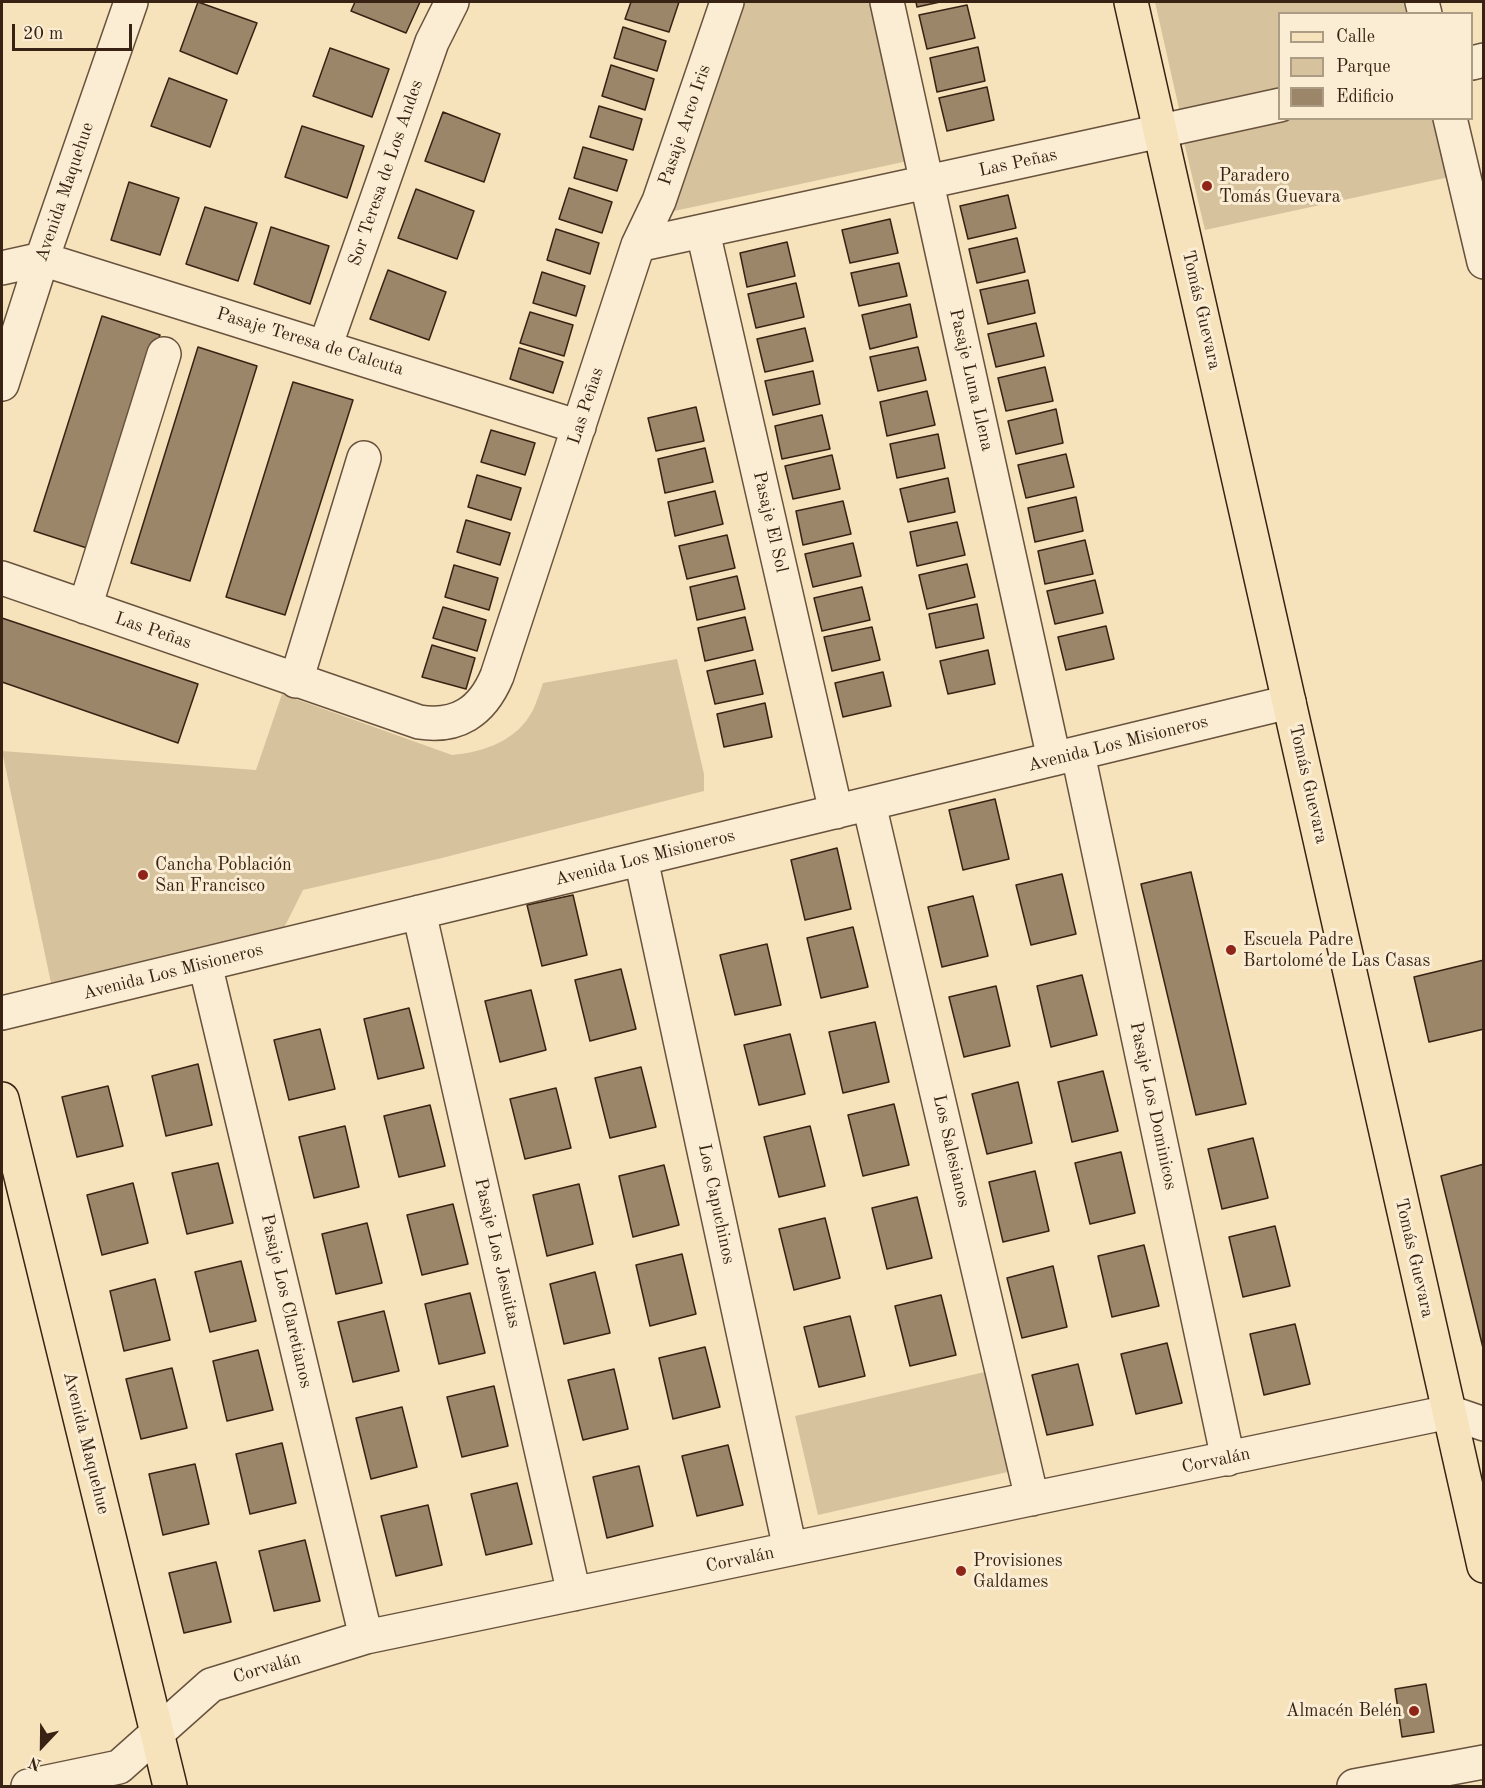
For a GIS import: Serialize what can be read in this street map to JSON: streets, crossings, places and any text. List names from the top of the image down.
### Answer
{
  "streets": {
    "main road": ["Avenida Maquehue", "Tomás Guevara"],
    "street": [
      "Pasaje Arco Iris",
      "Las Peñas",
      "Sor Teresa de Los Andes",
      "Pasaje Teresa de Calcuta",
      "Pasaje Luna Llena",
      "Pasaje El Sol",
      "Avenida Los Misioneros",
      "Pasaje Los Dominicos",
      "Los Salesianos",
      "Los Capuchinos",
      "Pasaje Los Jesuitas",
      "Pasaje Los Claretianos",
      "Corvalán"
    ]
  },
  "crossings": [
    ["Pasaje Arco Iris", "Las Peñas"],
    ["Las Peñas", "Tomás Guevara"],
    ["Las Peñas", "Pasaje Teresa de Calcuta"],
    ["Las Peñas", "Pasaje Luna Llena"],
    ["Las Peñas", "Pasaje El Sol"],
    ["Sor Teresa de Los Andes", "Pasaje Teresa de Calcuta"],
    ["Avenida Maquehue", "Pasaje Teresa de Calcuta"],
    ["Avenida Maquehue", "Corvalán"],
    ["Tomás Guevara", "Avenida Los Misioneros"],
    ["Tomás Guevara", "Corvalán"],
    ["Pasaje Luna Llena", "Avenida Los Misioneros"],
    ["Pasaje Luna Llena", "Pasaje Los Dominicos"],
    ["Pasaje El Sol", "Avenida Los Misioneros"],
    ["Avenida Los Misioneros", "Pasaje Los Dominicos"],
    ["Avenida Los Misioneros", "Los Salesianos"],
    ["Avenida Los Misioneros", "Los Capuchinos"],
    ["Avenida Los Misioneros", "Pasaje Los Jesuitas"],
    ["Avenida Los Misioneros", "Pasaje Los Claretianos"],
    ["Pasaje Los Dominicos", "Corvalán"],
    ["Los Salesianos", "Corvalán"],
    ["Los Capuchinos", "Corvalán"],
    ["Pasaje Los Jesuitas", "Corvalán"],
    ["Pasaje Los Claretianos", "Corvalán"]
  ],
  "places": [
    "Paradero Tomás Guevara",
    "Cancha Población San Francisco",
    "Escuela Padre Bartolomé de Las Casas",
    "Provisiones Galdames",
    "Almacén Belén"
  ],
  "legend": ["Calle", "Parque", "Edificio"],
  "scale_bar": "20 m",
  "north": "bottom"
}
